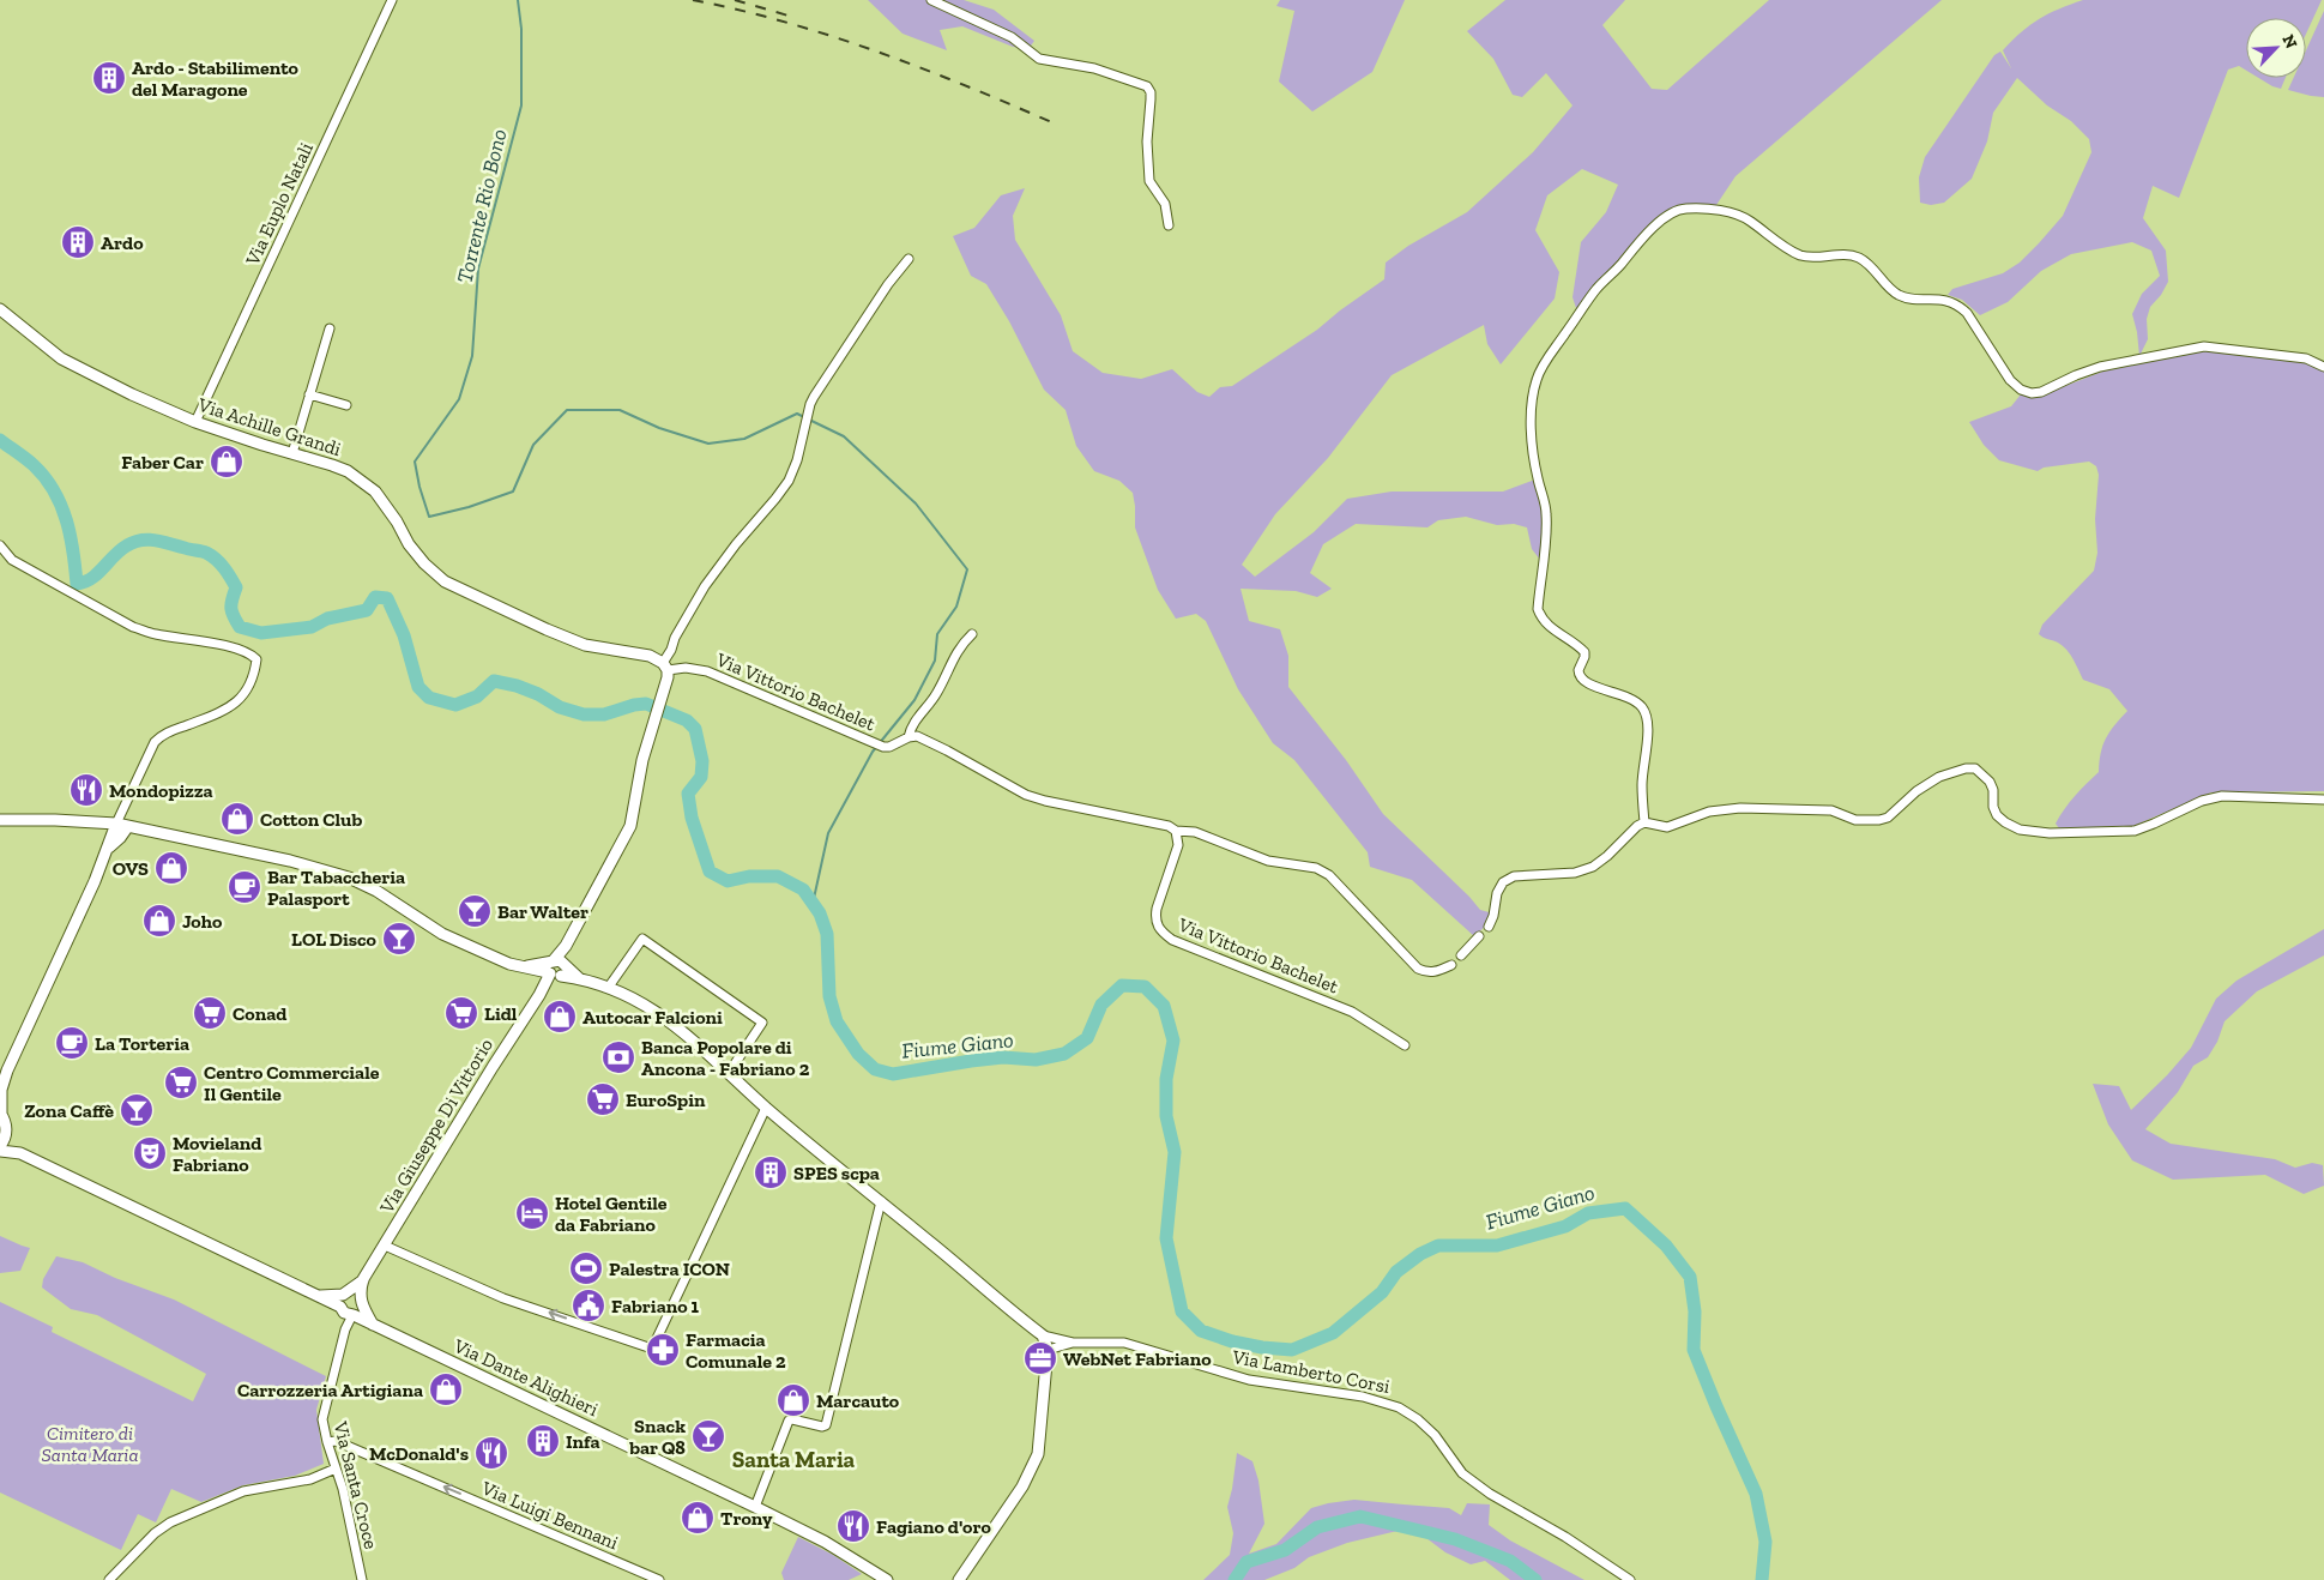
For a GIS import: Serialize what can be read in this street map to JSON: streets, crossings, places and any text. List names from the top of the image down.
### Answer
{
  "streets": {
    "main road": [
      "Via Achille Grandi",
      "Via Giuseppe Di Vittorio",
      "Via Lamberto Corsi",
      "Via Dante Alighieri"
    ],
    "street": [
      "Via Euplo Natali",
      "Via Vittorio Bachelet",
      "Via Santa Croce",
      "Via Luigi Bennani"
    ]
  },
  "crossings": [
    ["Via Euplo Natali", "Via Achille Grandi"],
    ["Via Achille Grandi", "Via Vittorio Bachelet"],
    ["Via Achille Grandi", "Via Giuseppe Di Vittorio"],
    ["Via Vittorio Bachelet", "Via Giuseppe Di Vittorio"],
    ["Via Giuseppe Di Vittorio", "Via Lamberto Corsi"],
    ["Via Giuseppe Di Vittorio", "Via Dante Alighieri"],
    ["Via Giuseppe Di Vittorio", "Via Santa Croce"],
    ["Via Dante Alighieri", "Via Santa Croce"],
    ["Via Santa Croce", "Via Luigi Bennani"]
  ],
  "one_way": ["Via Luigi Bennani"],
  "districts": ["Santa Maria"],
  "water": ["Torrente Rio Bono", "Fiume Giano"],
  "parks": ["Cimitero di Santa Maria"],
  "places": {
    "building": [
      "Ardo - Stabilimento del Maragone",
      "Ardo",
      "SPES scpa",
      "Infa"
    ],
    "shop": [
      "Faber Car",
      "Cotton Club",
      "OVS",
      "Joho",
      "Autocar Falcioni",
      "Carrozzeria Artigiana",
      "Marcauto",
      "Trony"
    ],
    "restaurant": ["Mondopizza", "McDonald's", "Fagiano d'oro"],
    "cafe": ["Bar Tabaccheria Palasport", "La Torteria"],
    "bar": [
      "Bar Walter",
      "LOL Disco",
      "Zona Caffè",
      "Snack bar Q8"
    ],
    "supermarket": [
      "Conad",
      "Lidl",
      "Centro Commerciale Il Gentile",
      "EuroSpin"
    ],
    "bank": ["Banca Popolare di Ancona - Fabriano 2"],
    "theatre": ["Movieland Fabriano"],
    "hotel": ["Hotel Gentile da Fabriano"],
    "sports": ["Palestra ICON"],
    "public building": ["Fabriano 1"],
    "pharmacy": ["Farmacia Comunale 2"],
    "office": ["WebNet Fabriano"]
  },
  "north": "top right"
}
